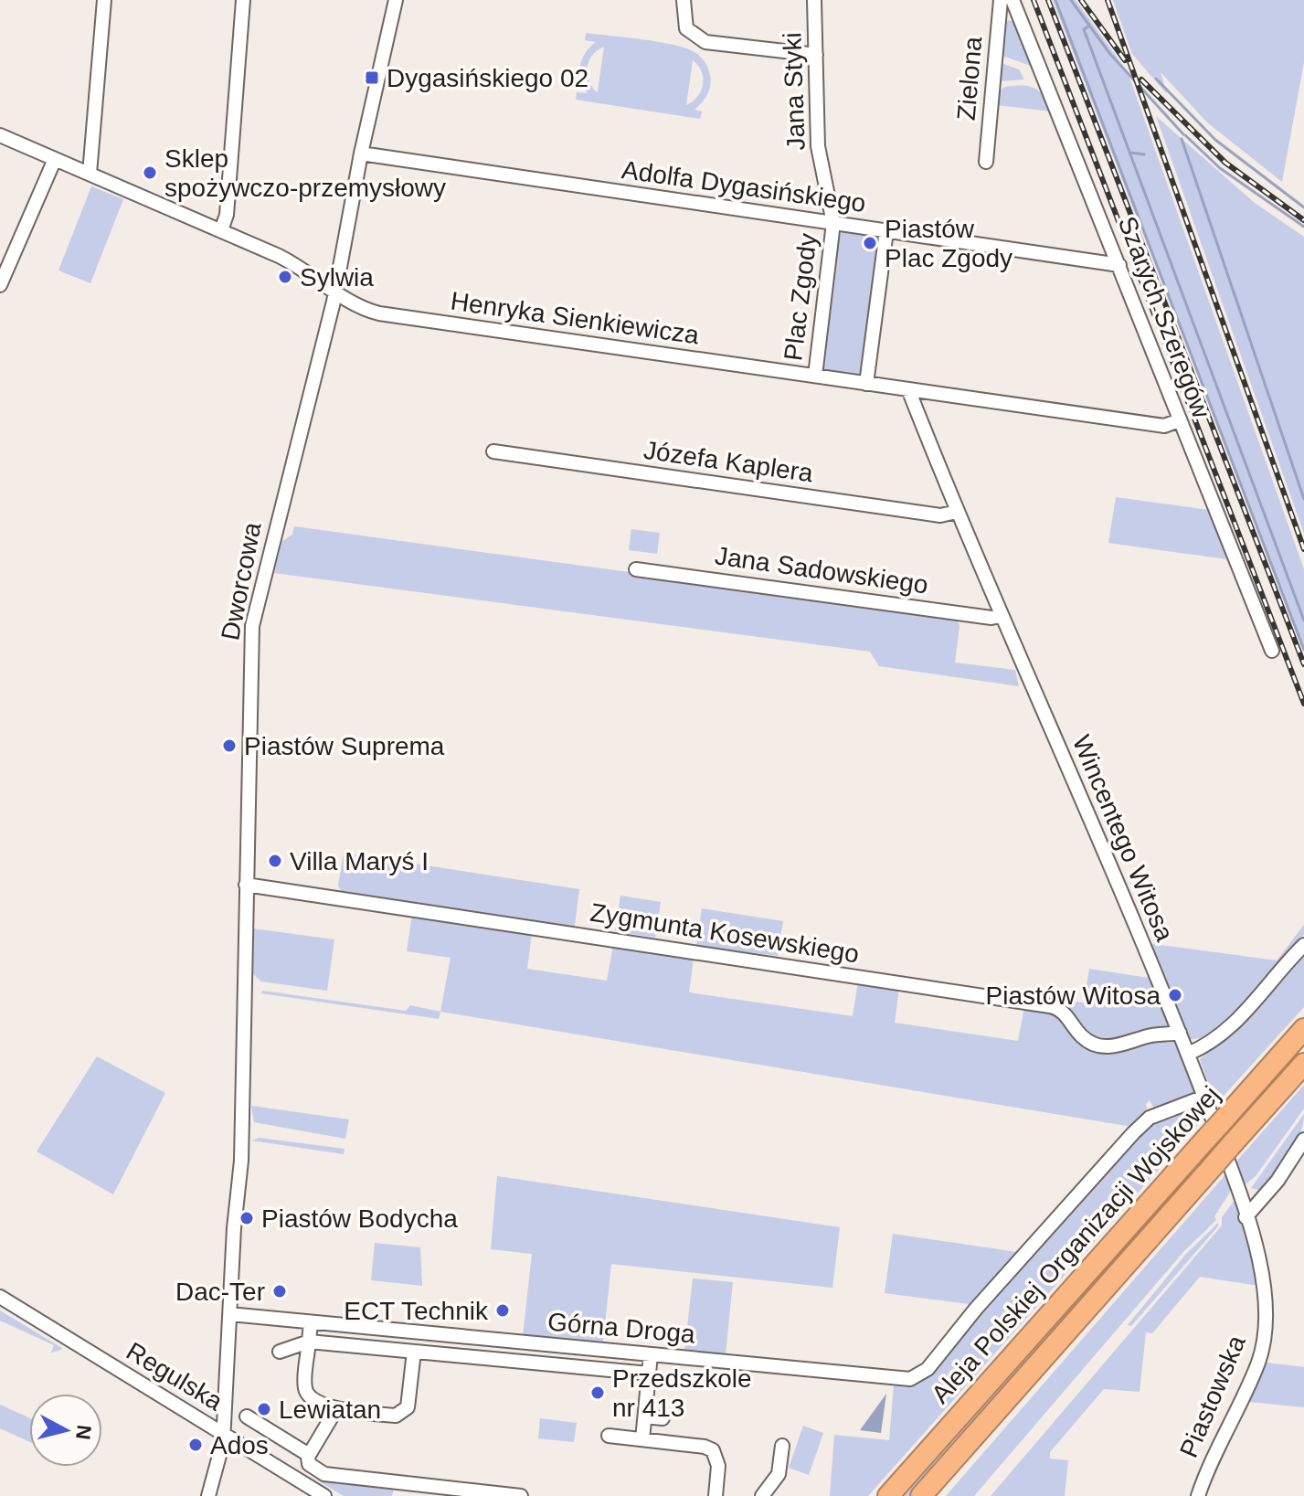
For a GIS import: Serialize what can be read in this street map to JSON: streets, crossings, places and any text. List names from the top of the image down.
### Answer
{
  "streets": {
    "highway": ["Aleja Polskiej Organizacji Wojskowej"],
    "street": [
      "Zielona",
      "Jana Styki",
      "Adolfa Dygasińskiego",
      "Plac Zgody",
      "Szarych Szeregów",
      "Henryka Sienkiewicza",
      "Józefa Kaplera",
      "Jana Sadowskiego",
      "Dworcowa",
      "Wincentego Witosa",
      "Zygmunta Kosewskiego",
      "Górna Droga",
      "Regulska",
      "Piastowska"
    ]
  },
  "crossings": [
    ["Jana Styki", "Adolfa Dygasińskiego"],
    ["Jana Styki", "Plac Zgody"],
    ["Adolfa Dygasińskiego", "Plac Zgody"],
    ["Adolfa Dygasińskiego", "Szarych Szeregów"],
    ["Adolfa Dygasińskiego", "Dworcowa"],
    ["Plac Zgody", "Henryka Sienkiewicza"],
    ["Szarych Szeregów", "Henryka Sienkiewicza"],
    ["Henryka Sienkiewicza", "Dworcowa"],
    ["Henryka Sienkiewicza", "Wincentego Witosa"],
    ["Józefa Kaplera", "Wincentego Witosa"],
    ["Jana Sadowskiego", "Wincentego Witosa"],
    ["Dworcowa", "Zygmunta Kosewskiego"],
    ["Dworcowa", "Górna Droga"],
    ["Dworcowa", "Regulska"],
    ["Wincentego Witosa", "Zygmunta Kosewskiego"],
    ["Wincentego Witosa", "Górna Droga"],
    ["Wincentego Witosa", "Piastowska"]
  ],
  "places": {
    "transit": ["Dygasińskiego 02"],
    "other": [
      "Sklep spożywczo-przemysłowy",
      "Piastów Plac Zgody",
      "Sylwia",
      "Piastów Suprema",
      "Villa Maryś I",
      "Piastów Witosa",
      "Piastów Bodycha",
      "Dac-Ter",
      "ECT Technik",
      "Przedszkole nr 413",
      "Lewiatan",
      "Ados"
    ]
  },
  "north": "right"
}
